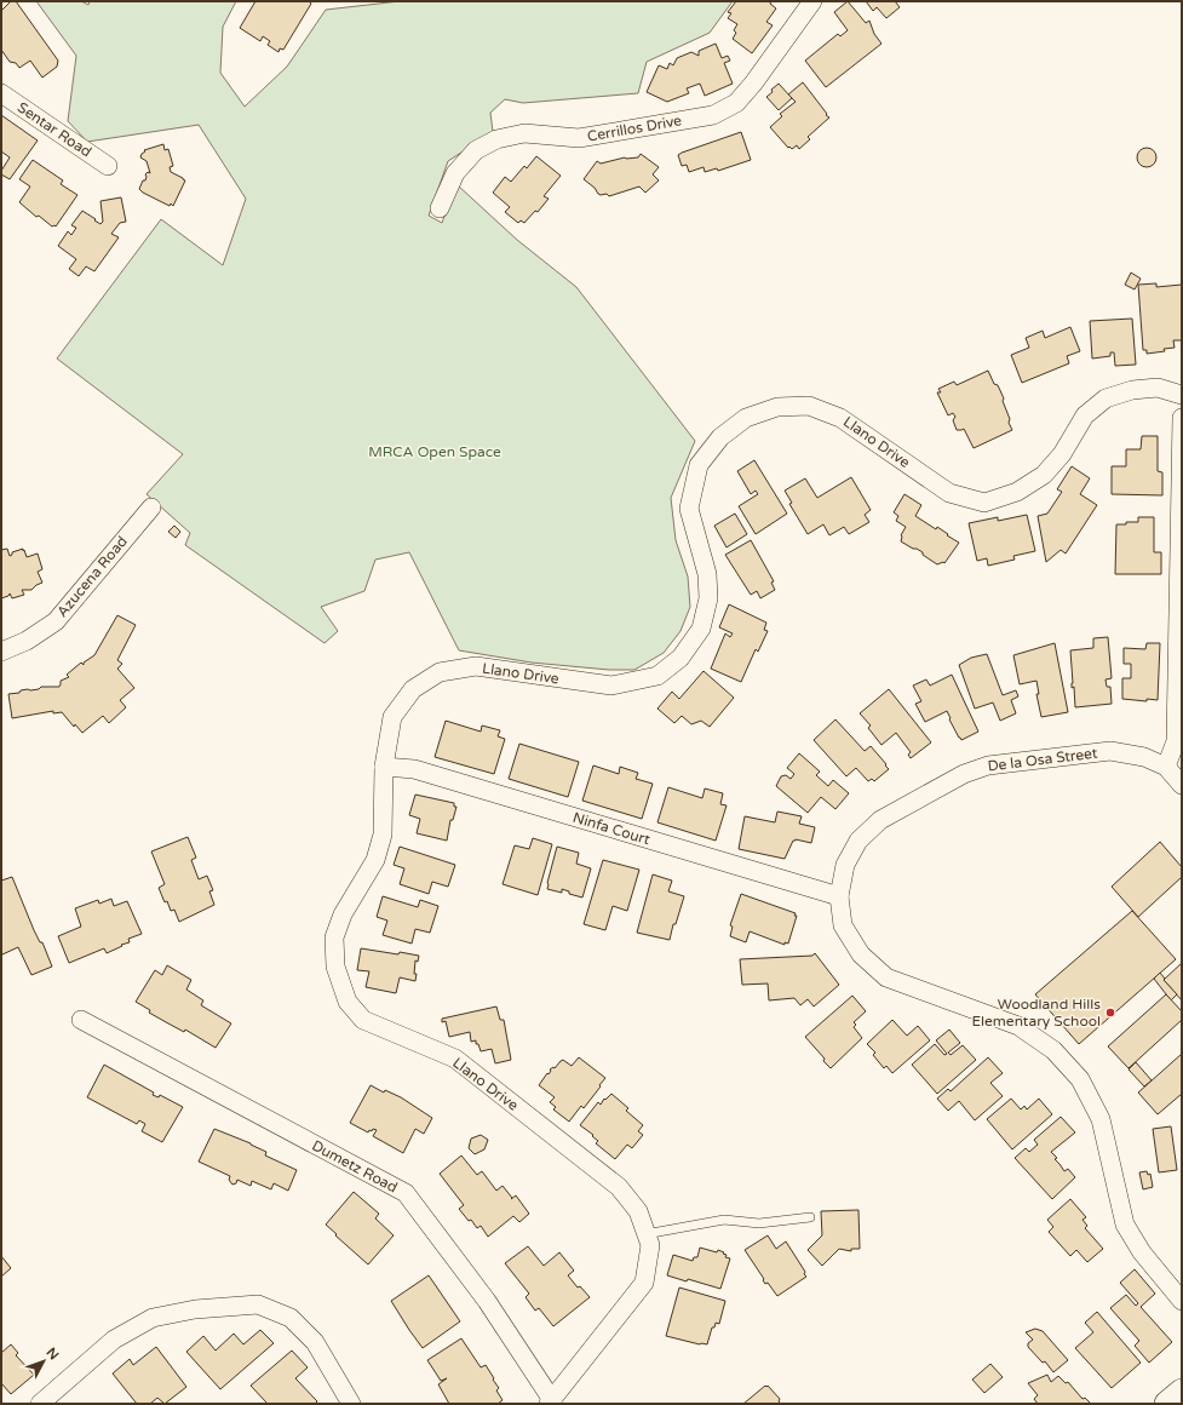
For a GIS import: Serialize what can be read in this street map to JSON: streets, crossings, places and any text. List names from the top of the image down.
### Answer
{
  "streets": {
    "street": [
      "Cerrillos Drive",
      "Sentar Road",
      "Llano Drive",
      "Azucena Road",
      "De la Osa Street",
      "Ninfa Court",
      "Dumetz Road"
    ]
  },
  "crossings": [
    ["Llano Drive", "Ninfa Court"],
    ["Llano Drive", "Dumetz Road"],
    ["De la Osa Street", "Ninfa Court"]
  ],
  "parks": ["MRCA Open Space"],
  "places": ["Woodland Hills Elementary School"],
  "north": "top right"
}
